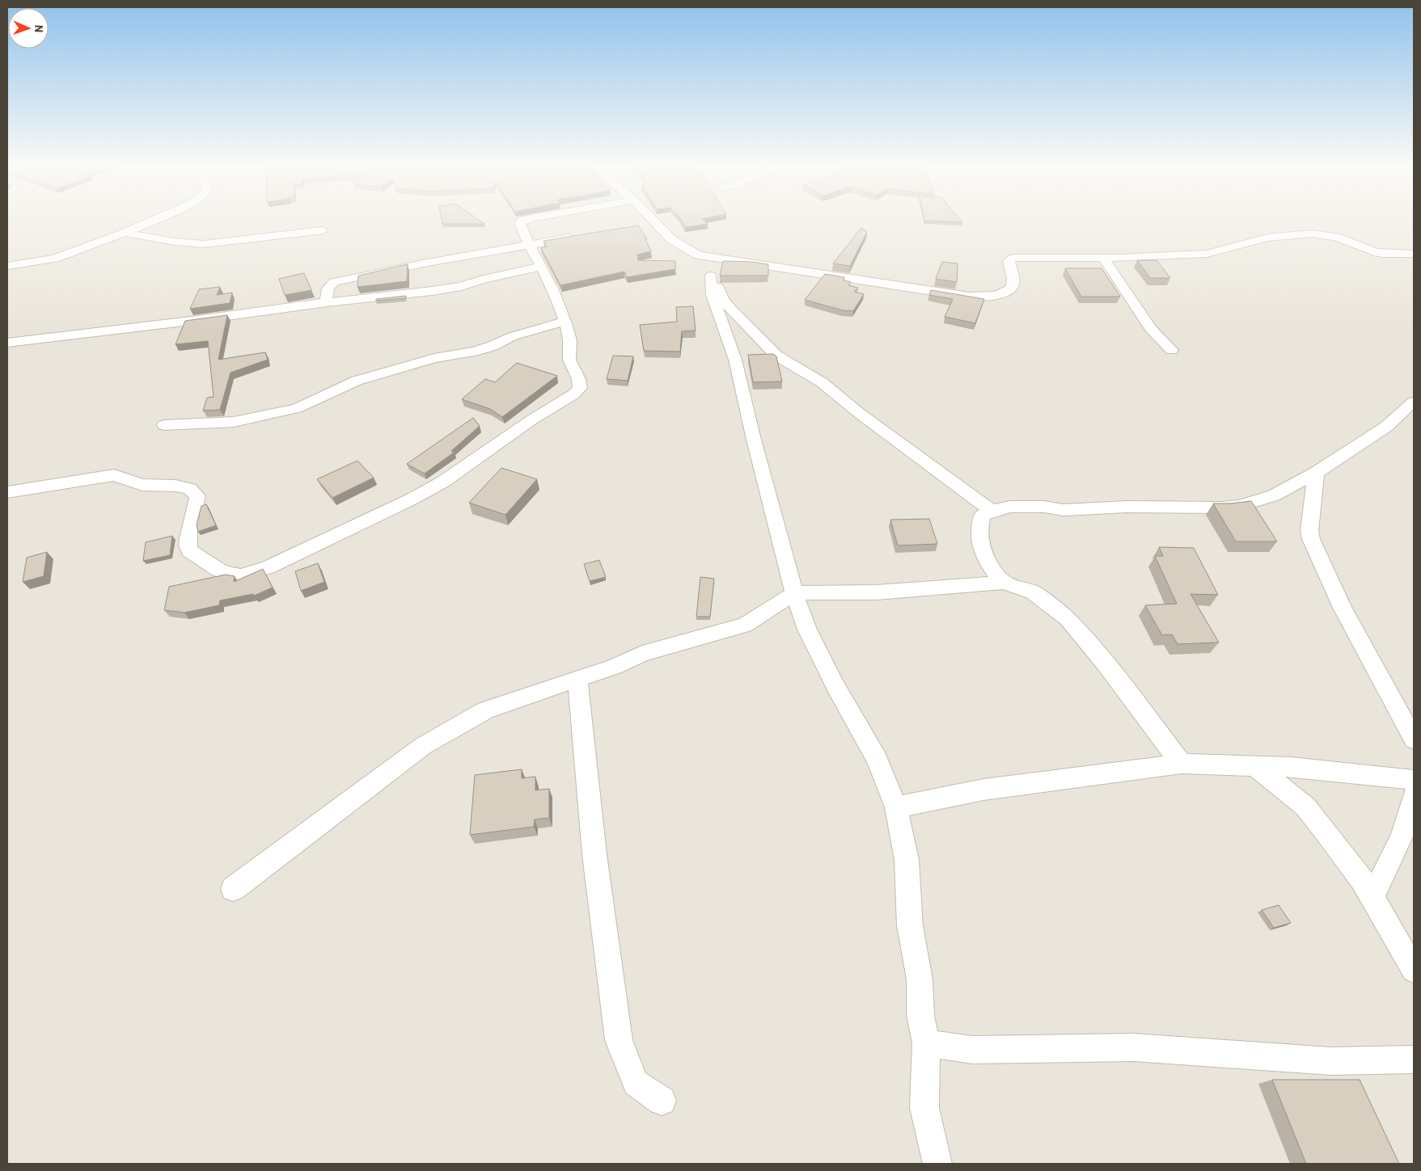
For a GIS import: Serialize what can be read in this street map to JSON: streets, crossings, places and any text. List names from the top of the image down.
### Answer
{
  "north": "right"
}
